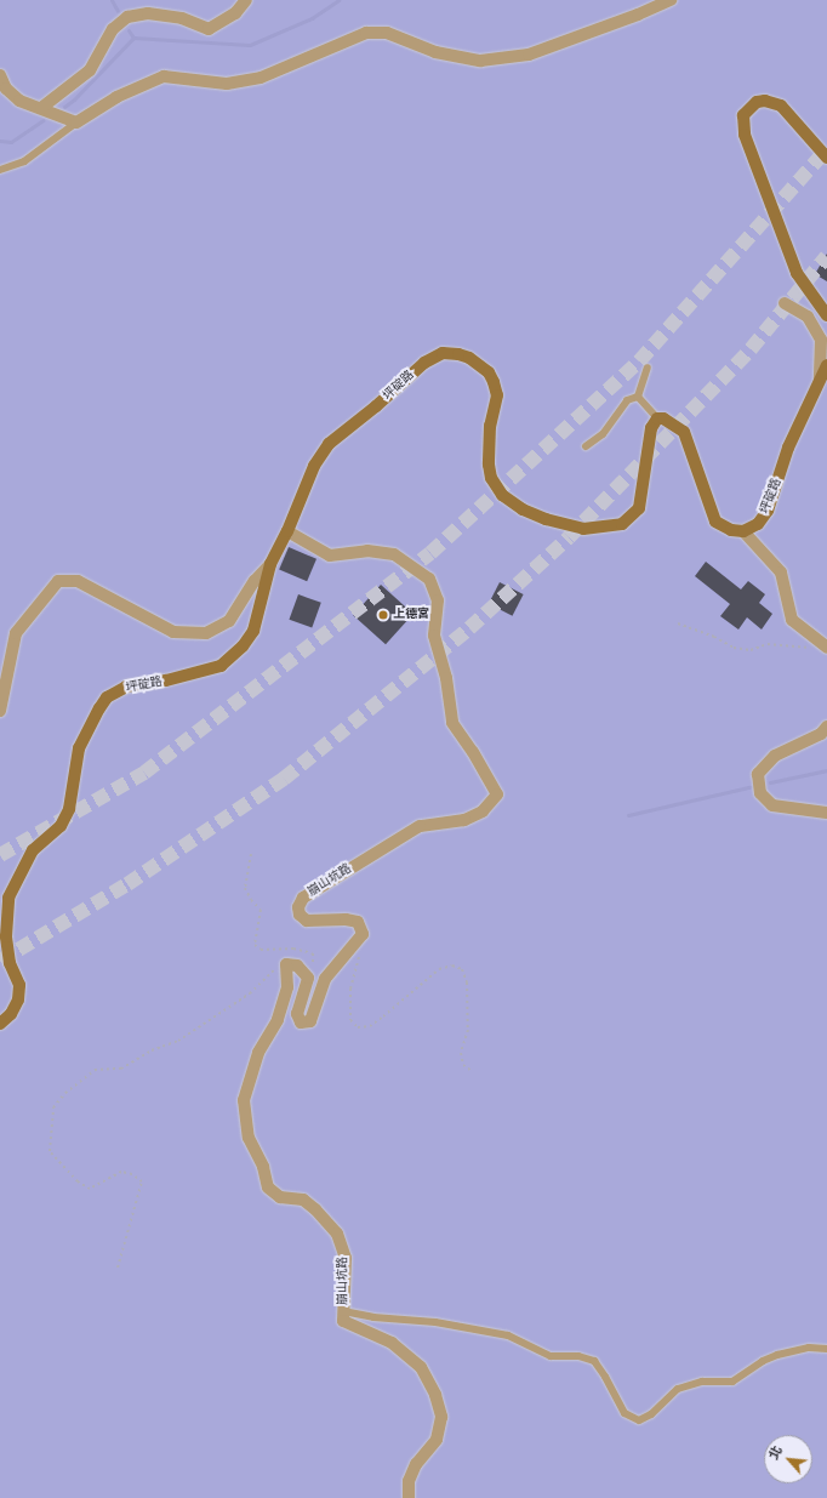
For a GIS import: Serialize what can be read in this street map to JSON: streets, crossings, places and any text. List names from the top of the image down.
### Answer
{
  "streets": {
    "main road": ["坪碇路"],
    "street": ["崩山坑路"]
  },
  "crossings": [
    ["坪碇路", "崩山坑路"]
  ],
  "places": ["上德宮"],
  "north": "top left"
}
